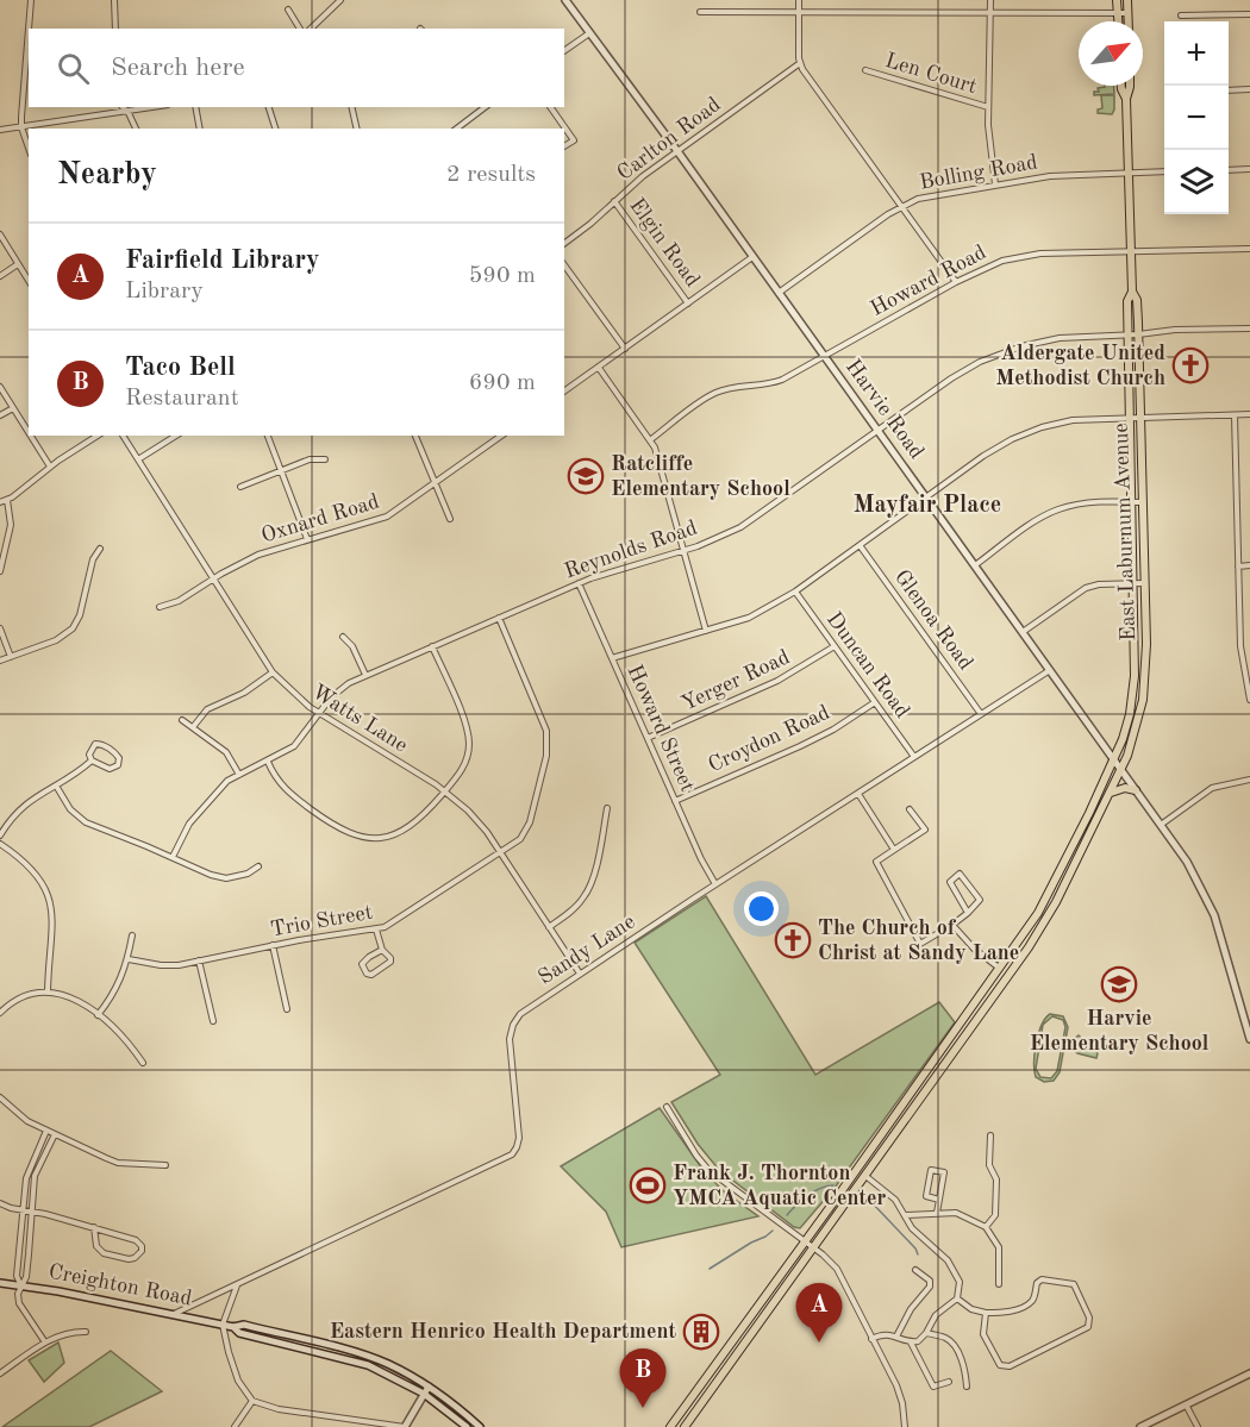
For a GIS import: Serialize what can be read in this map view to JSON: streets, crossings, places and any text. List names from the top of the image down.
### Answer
{
  "streets": {
    "main road": ["East Laburnum Avenue"],
    "street": [
      "Len Court",
      "Carlton Road",
      "Bolling Road",
      "Elgin Road",
      "Howard Road",
      "Harvie Road",
      "Oxnard Road",
      "Reynolds Road",
      "Glenoa Road",
      "Duncan Road",
      "Yerger Road",
      "Watts Lane",
      "Howard Street",
      "Croydon Road",
      "Trio Street",
      "Sandy Lane",
      "Creighton Road"
    ]
  },
  "crossings": [
    ["Carlton Road", "Elgin Road"],
    ["Carlton Road", "Harvie Road"],
    ["Bolling Road", "Harvie Road"],
    ["Bolling Road", "East Laburnum Avenue"],
    ["Howard Road", "Harvie Road"],
    ["Howard Road", "East Laburnum Avenue"],
    ["Harvie Road", "East Laburnum Avenue"],
    ["Harvie Road", "Reynolds Road"],
    ["Harvie Road", "Sandy Lane"],
    ["Oxnard Road", "Watts Lane"],
    ["East Laburnum Avenue", "Reynolds Road"],
    ["Reynolds Road", "Watts Lane"],
    ["Reynolds Road", "Howard Street"],
    ["Reynolds Road", "Trio Street"],
    ["Glenoa Road", "Sandy Lane"],
    ["Duncan Road", "Yerger Road"],
    ["Duncan Road", "Croydon Road"],
    ["Duncan Road", "Sandy Lane"],
    ["Yerger Road", "Howard Street"],
    ["Watts Lane", "Trio Street"],
    ["Watts Lane", "Sandy Lane"],
    ["Howard Street", "Croydon Road"],
    ["Howard Street", "Sandy Lane"],
    ["Sandy Lane", "Creighton Road"]
  ],
  "districts": ["Mayfair Place"],
  "places": {
    "church": ["Aldergate United Methodist Church", "The Church of Christ at Sandy Lane"],
    "school or university": ["Ratcliffe Elementary School", "Harvie Elementary School"],
    "sports": ["Frank J. Thornton YMCA Aquatic Center"],
    "building": ["Eastern Henrico Health Department"]
  },
  "north": "top right",
  "page": {
    "map_buttons": ["+", "−"],
    "search": "Search here",
    "heading": ["Nearby", "2 results"],
    "list": [
      {
        "mark": "A",
        "name": "Fairfield Library",
        "note": "Library",
        "value": "590 m"
      },
      {
        "mark": "B",
        "name": "Taco Bell",
        "note": "Restaurant",
        "value": "690 m"
      }
    ],
    "pins": ["A", "B"]
  }
}
